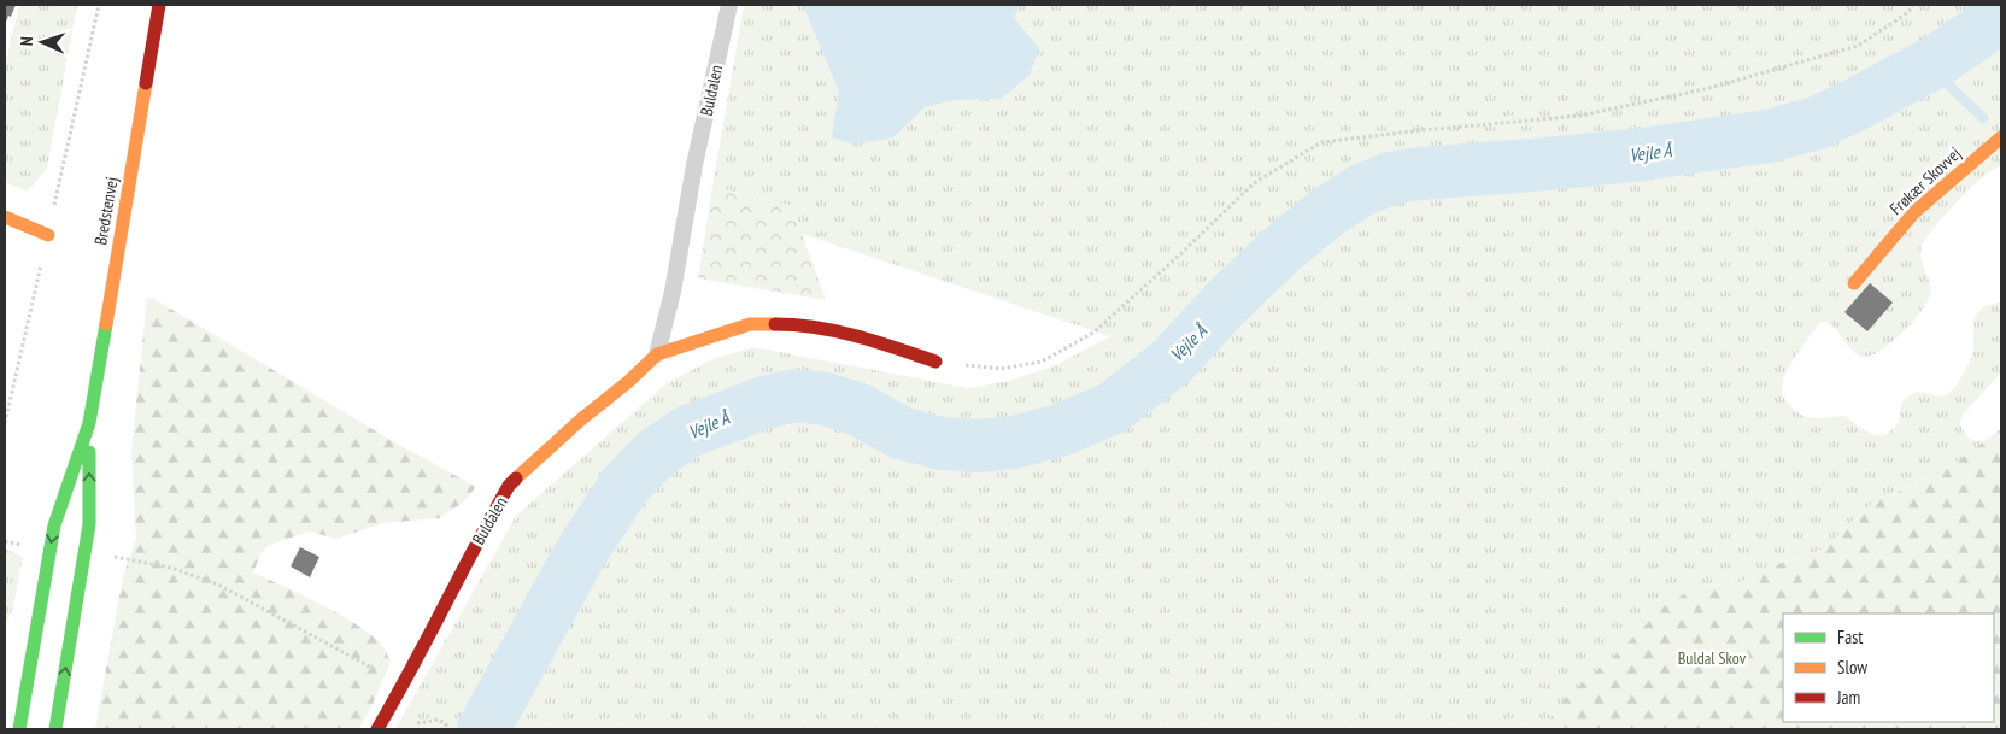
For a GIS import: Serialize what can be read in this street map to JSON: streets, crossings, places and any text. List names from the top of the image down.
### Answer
{
  "streets": {
    "main road": ["Buldalen", "Frøkær Skovvej", "Bredstenvej"]
  },
  "water": ["Vejle Å"],
  "parks": ["Buldal Skov"],
  "legend": ["Fast", "Slow", "Jam"],
  "north": "left"
}
